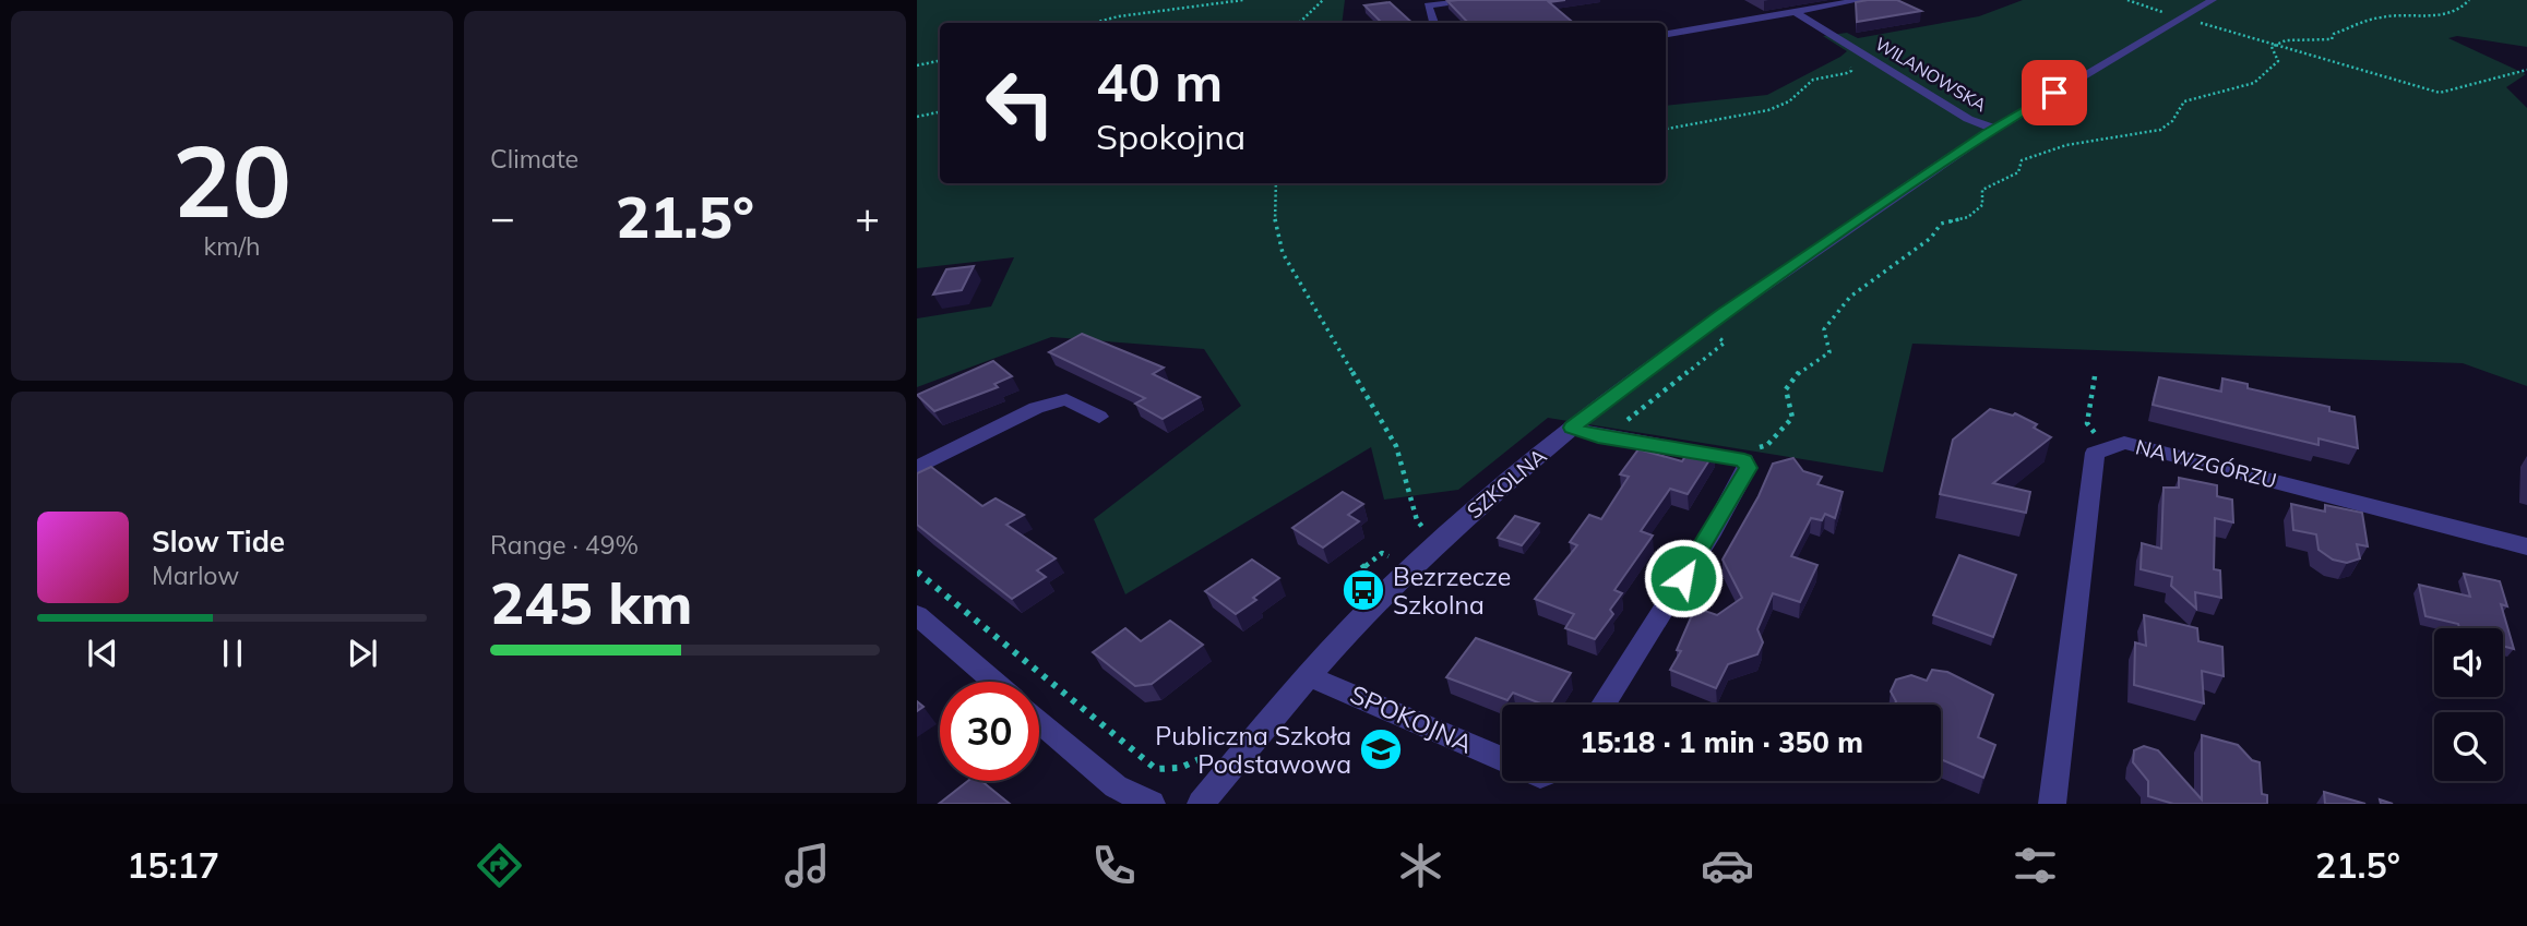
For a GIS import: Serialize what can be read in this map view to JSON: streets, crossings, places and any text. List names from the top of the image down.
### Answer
{
  "streets": {
    "street": [
      "WILANOWSKA",
      "NA WZGÓRZU",
      "SZKOLNA",
      "SPOKOJNA"
    ]
  },
  "crossings": [
    ["WILANOWSKA", "SZKOLNA"],
    ["SZKOLNA", "SPOKOJNA"]
  ],
  "places": {
    "bus stop": ["Bezrzecze Szkolna"],
    "school or university": ["Publiczna Szkoła Podstawowa"]
  },
  "page": {
    "tile": [
      ["20", "km/h"],
      "Climate",
      ["Range · 49%", "245 km"]
    ],
    "turn": ["40 m", "Spokojna"],
    "heat": ["−", "21.5°", "+"],
    "song": ["Slow Tide", "Marlow"],
    "limit": "30",
    "trip": "15:18 · 1 min · 350 m",
    "tabs": ["15:17", "21.5°"]
  }
}
